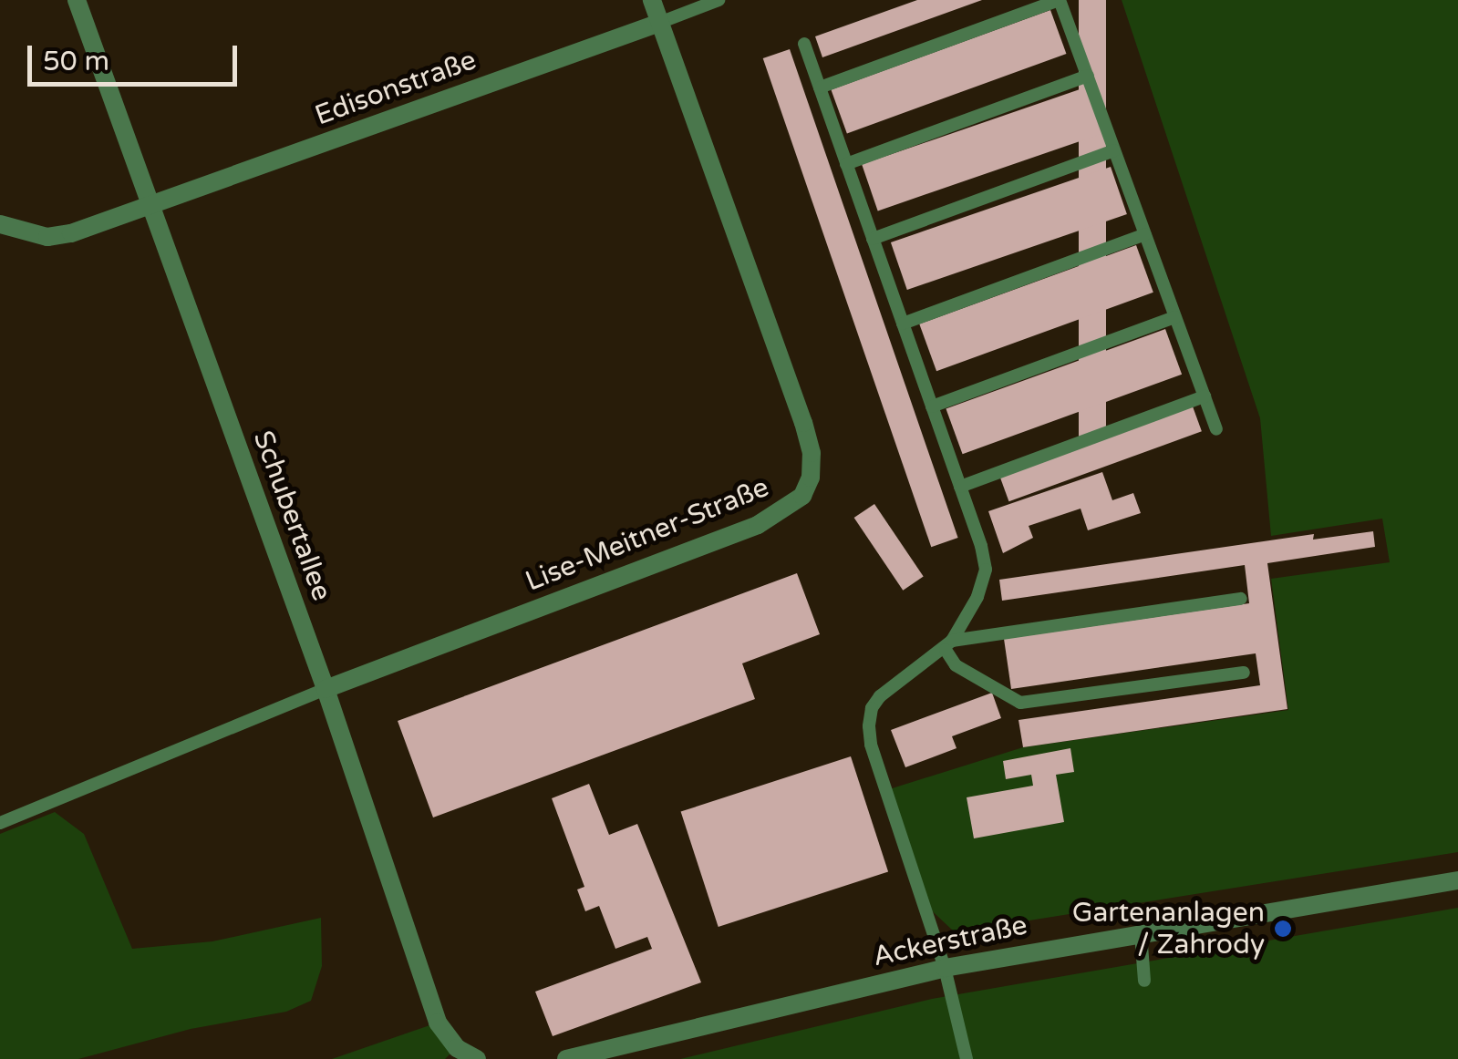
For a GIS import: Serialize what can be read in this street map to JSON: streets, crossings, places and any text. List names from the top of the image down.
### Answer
{
  "streets": {
    "street": [
      "Edisonstraße",
      "Schubertallee",
      "Lise-Meitner-Straße",
      "Ackerstraße"
    ]
  },
  "crossings": [
    ["Edisonstraße", "Schubertallee"],
    ["Edisonstraße", "Lise-Meitner-Straße"],
    ["Schubertallee", "Lise-Meitner-Straße"]
  ],
  "places": ["Gartenanlagen / Zahrody"],
  "scale_bar": "50 m"
}
